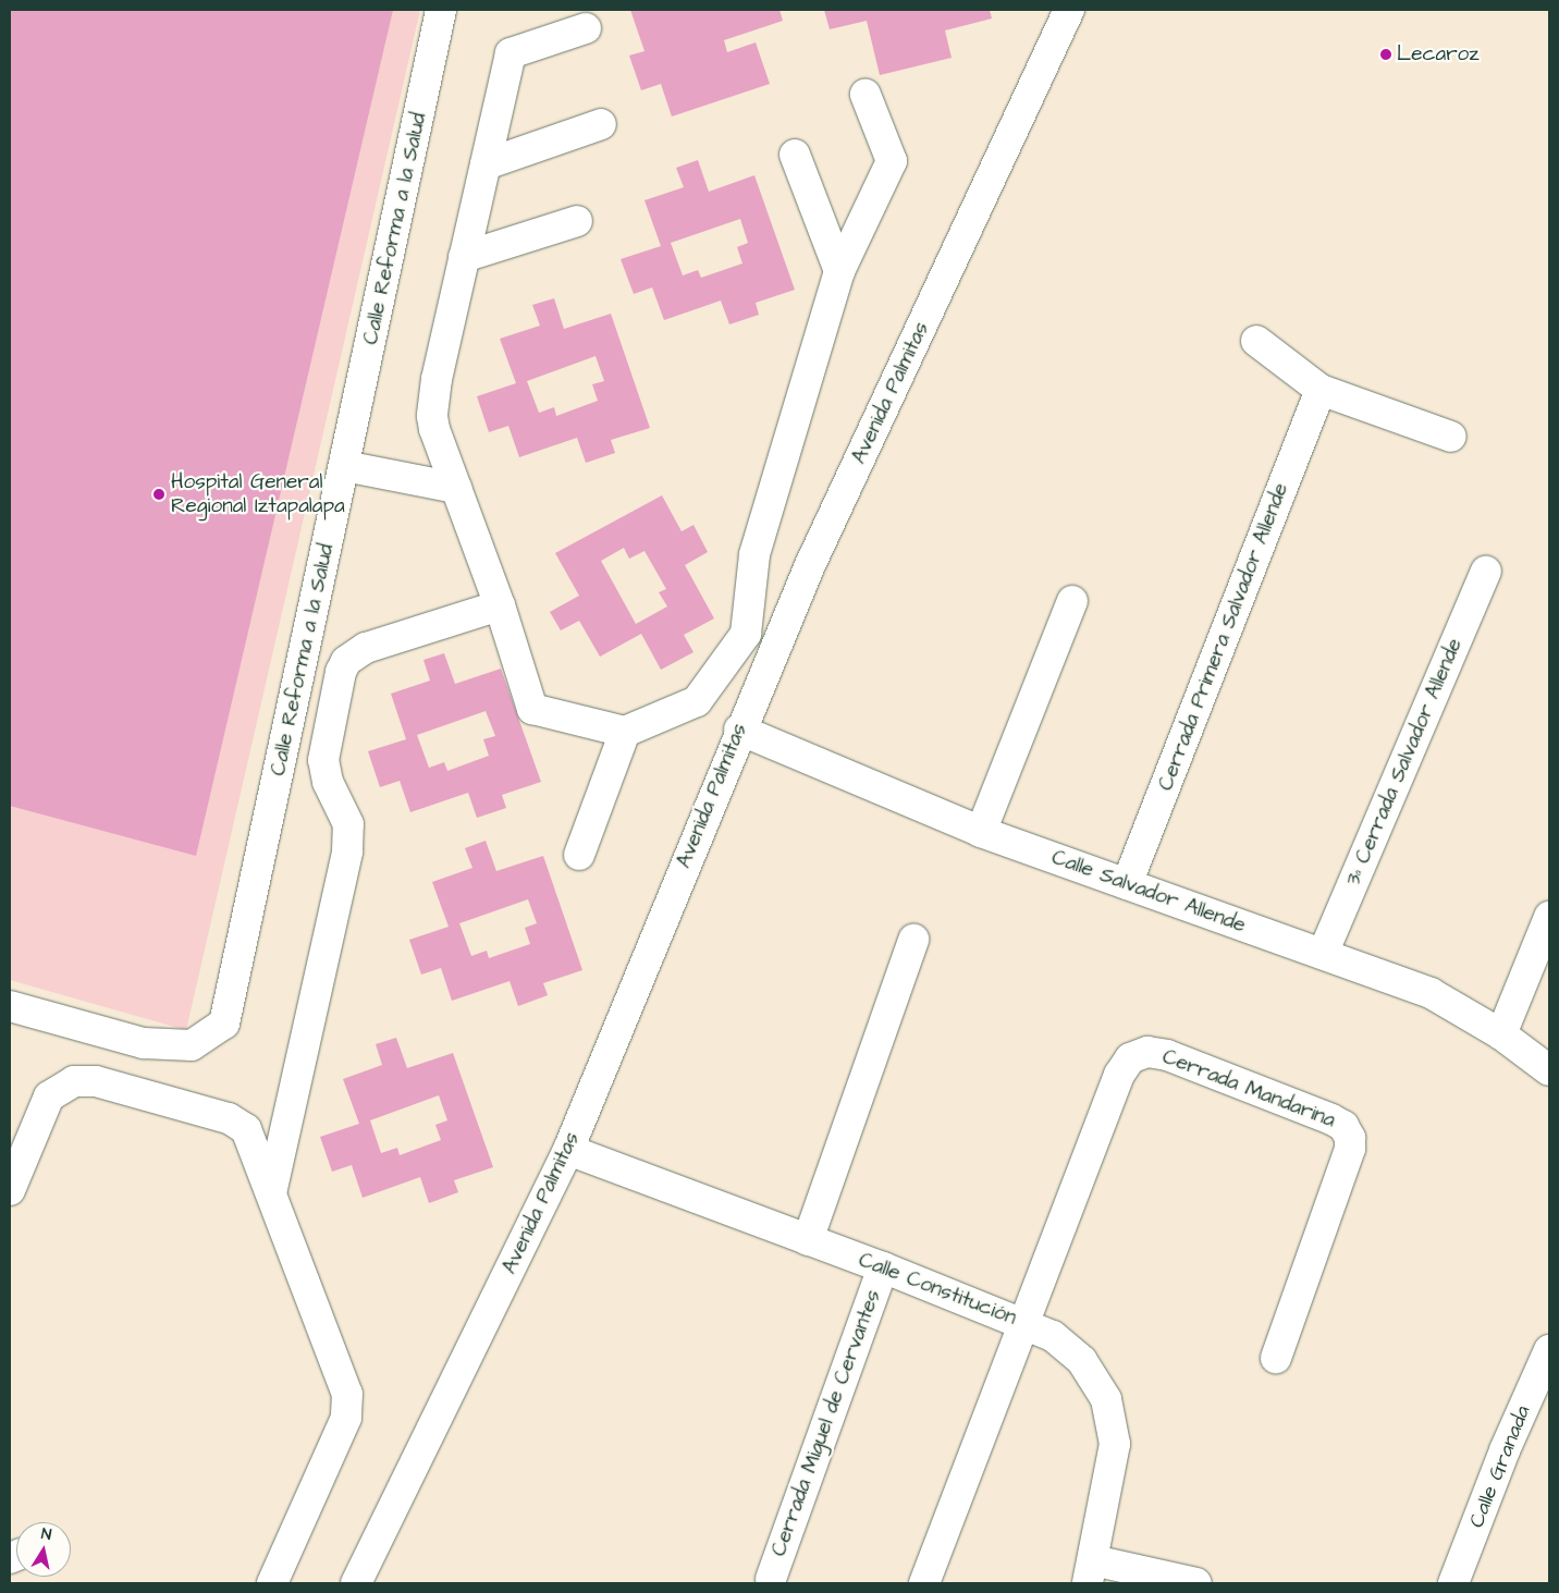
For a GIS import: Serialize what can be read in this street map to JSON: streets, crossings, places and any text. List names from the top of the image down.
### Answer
{
  "streets": {
    "street": [
      "Calle Reforma a la Salud",
      "Avenida Palmitas",
      "Cerrada Primera Salvador Allende",
      "3ª Cerrada Salvador Allende",
      "Calle Salvador Allende",
      "Cerrada Mandarina",
      "Calle Constitución",
      "Cerrada Miguel de Cervantes",
      "Calle Granada"
    ]
  },
  "crossings": [
    ["Avenida Palmitas", "Calle Salvador Allende"],
    ["Avenida Palmitas", "Calle Constitución"],
    ["Cerrada Primera Salvador Allende", "Calle Salvador Allende"],
    ["3ª Cerrada Salvador Allende", "Calle Salvador Allende"],
    ["Cerrada Mandarina", "Calle Constitución"],
    ["Calle Constitución", "Cerrada Miguel de Cervantes"]
  ],
  "places": ["Lecaroz", "Hospital General Regional Iztapalapa"],
  "north": "top"
}
